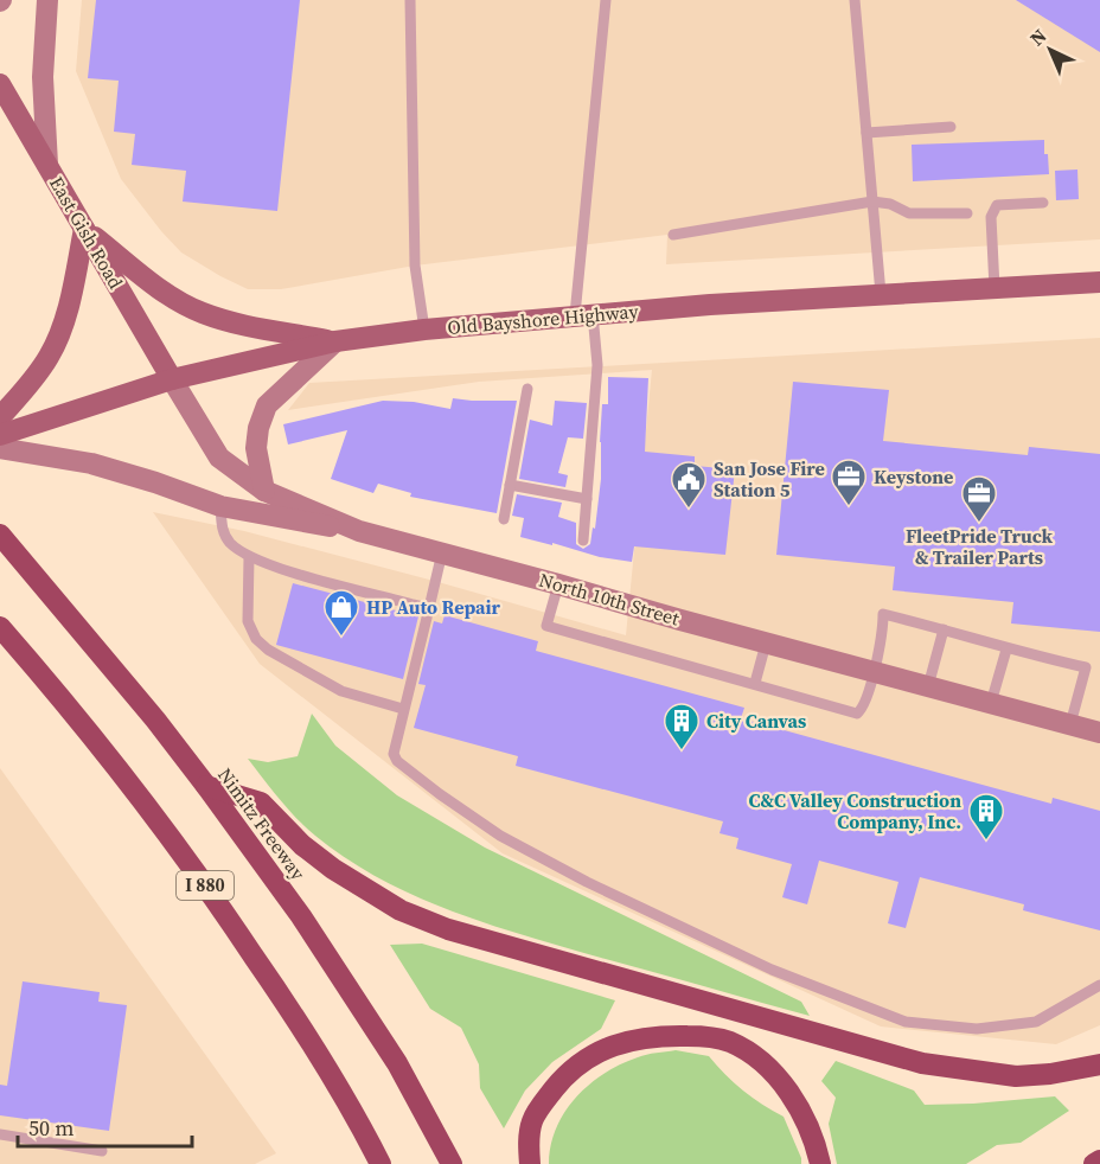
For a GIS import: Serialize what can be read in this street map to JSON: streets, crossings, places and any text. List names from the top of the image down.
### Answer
{
  "streets": {
    "highway": ["Nimitz Freeway", "I 880"],
    "main road": ["East Gish Road", "Old Bayshore Highway", "North 10th Street"]
  },
  "crossings": [
    ["East Gish Road", "Old Bayshore Highway"],
    ["East Gish Road", "North 10th Street"],
    ["Old Bayshore Highway", "North 10th Street"]
  ],
  "places": {
    "office": ["Keystone", "FleetPride Truck & Trailer Parts"],
    "public building": ["San Jose Fire Station 5"],
    "shop": ["HP Auto Repair"],
    "building": ["City Canvas", "C&C Valley Construction Company, Inc."]
  },
  "scale_bar": "50 m",
  "north": "top left"
}
